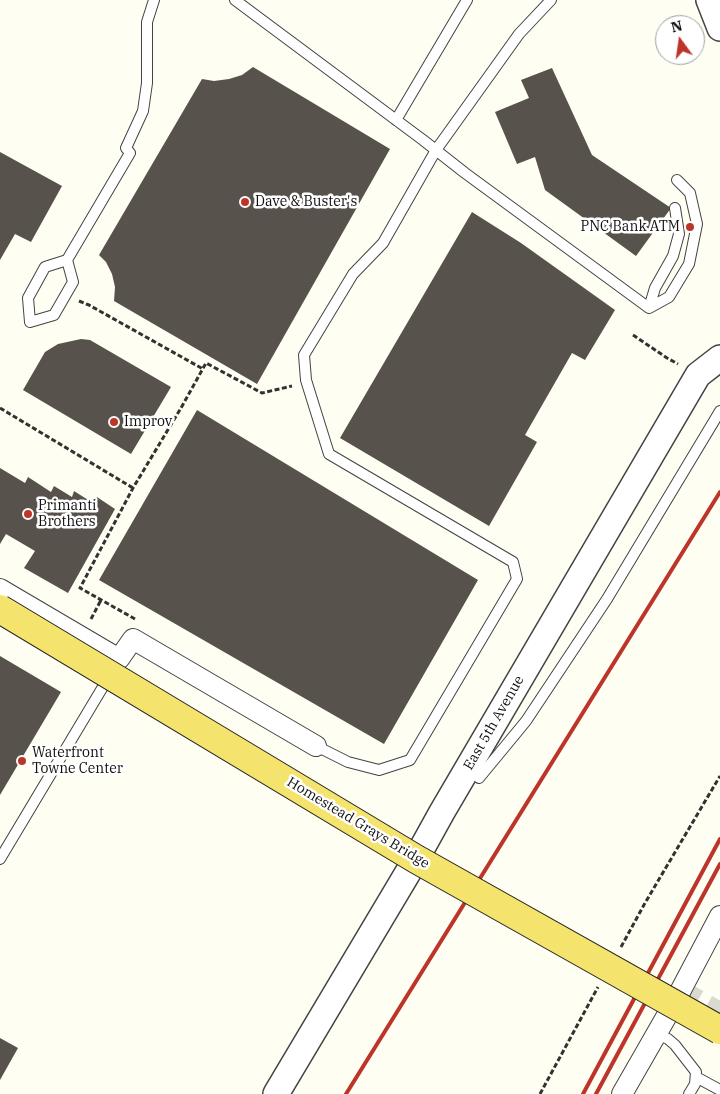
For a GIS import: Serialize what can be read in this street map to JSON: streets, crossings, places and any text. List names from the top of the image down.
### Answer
{
  "streets": {
    "main road": ["Homestead Grays Bridge"],
    "street": ["East 5th Avenue"]
  },
  "crossings": [
    ["East 5th Avenue", "Homestead Grays Bridge"]
  ],
  "places": [
    "Dave & Buster's",
    "PNC Bank ATM",
    "Improv",
    "Primanti Brothers",
    "Waterfront Towne Center"
  ],
  "north": "top"
}
